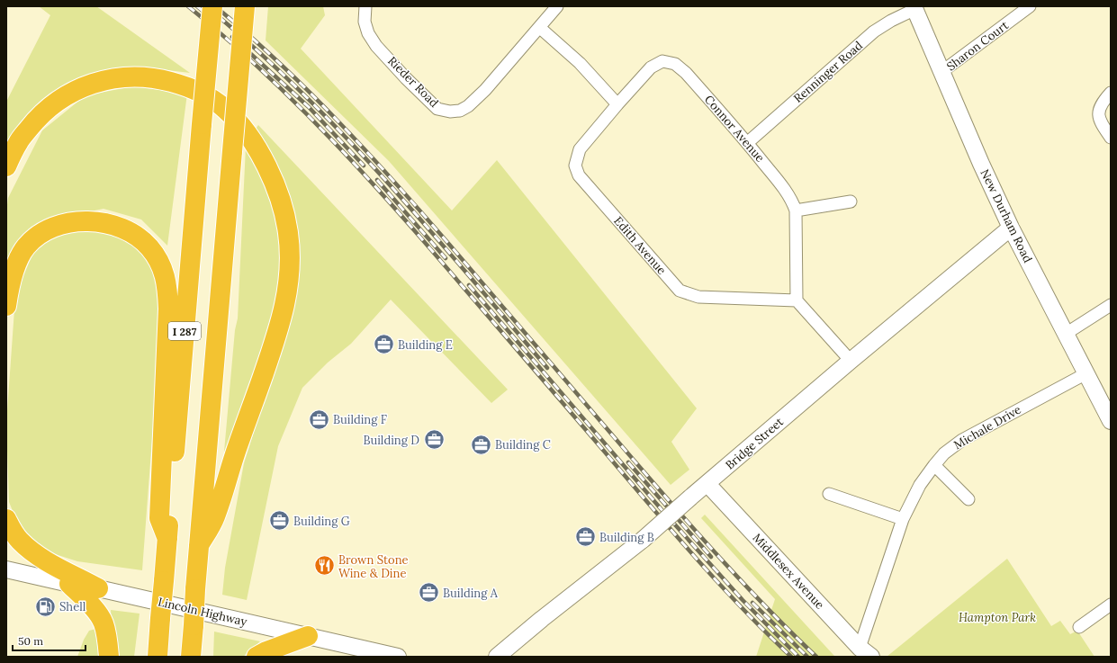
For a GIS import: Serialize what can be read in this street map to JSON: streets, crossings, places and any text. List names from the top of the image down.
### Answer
{
  "streets": {
    "highway": ["I 287"],
    "street": [
      "Sharon Court",
      "Renninger Road",
      "Rieder Road",
      "Connor Avenue",
      "New Durham Road",
      "Edith Avenue",
      "Michale Drive",
      "Bridge Street",
      "Middlesex Avenue",
      "Lincoln Highway"
    ]
  },
  "crossings": [
    ["Sharon Court", "New Durham Road"],
    ["Renninger Road", "Connor Avenue"],
    ["Renninger Road", "New Durham Road"],
    ["Connor Avenue", "Edith Avenue"],
    ["New Durham Road", "Michale Drive"],
    ["New Durham Road", "Bridge Street"],
    ["Michale Drive", "Middlesex Avenue"],
    ["Bridge Street", "Middlesex Avenue"]
  ],
  "parks": ["Hampton Park"],
  "places": {
    "office": [
      "Building E",
      "Building F",
      "Building D",
      "Building C",
      "Building G",
      "Building B",
      "Building A"
    ],
    "restaurant": ["Brown Stone Wine & Dine"],
    "fuel station": ["Shell"]
  },
  "scale_bar": "50 m"
}
